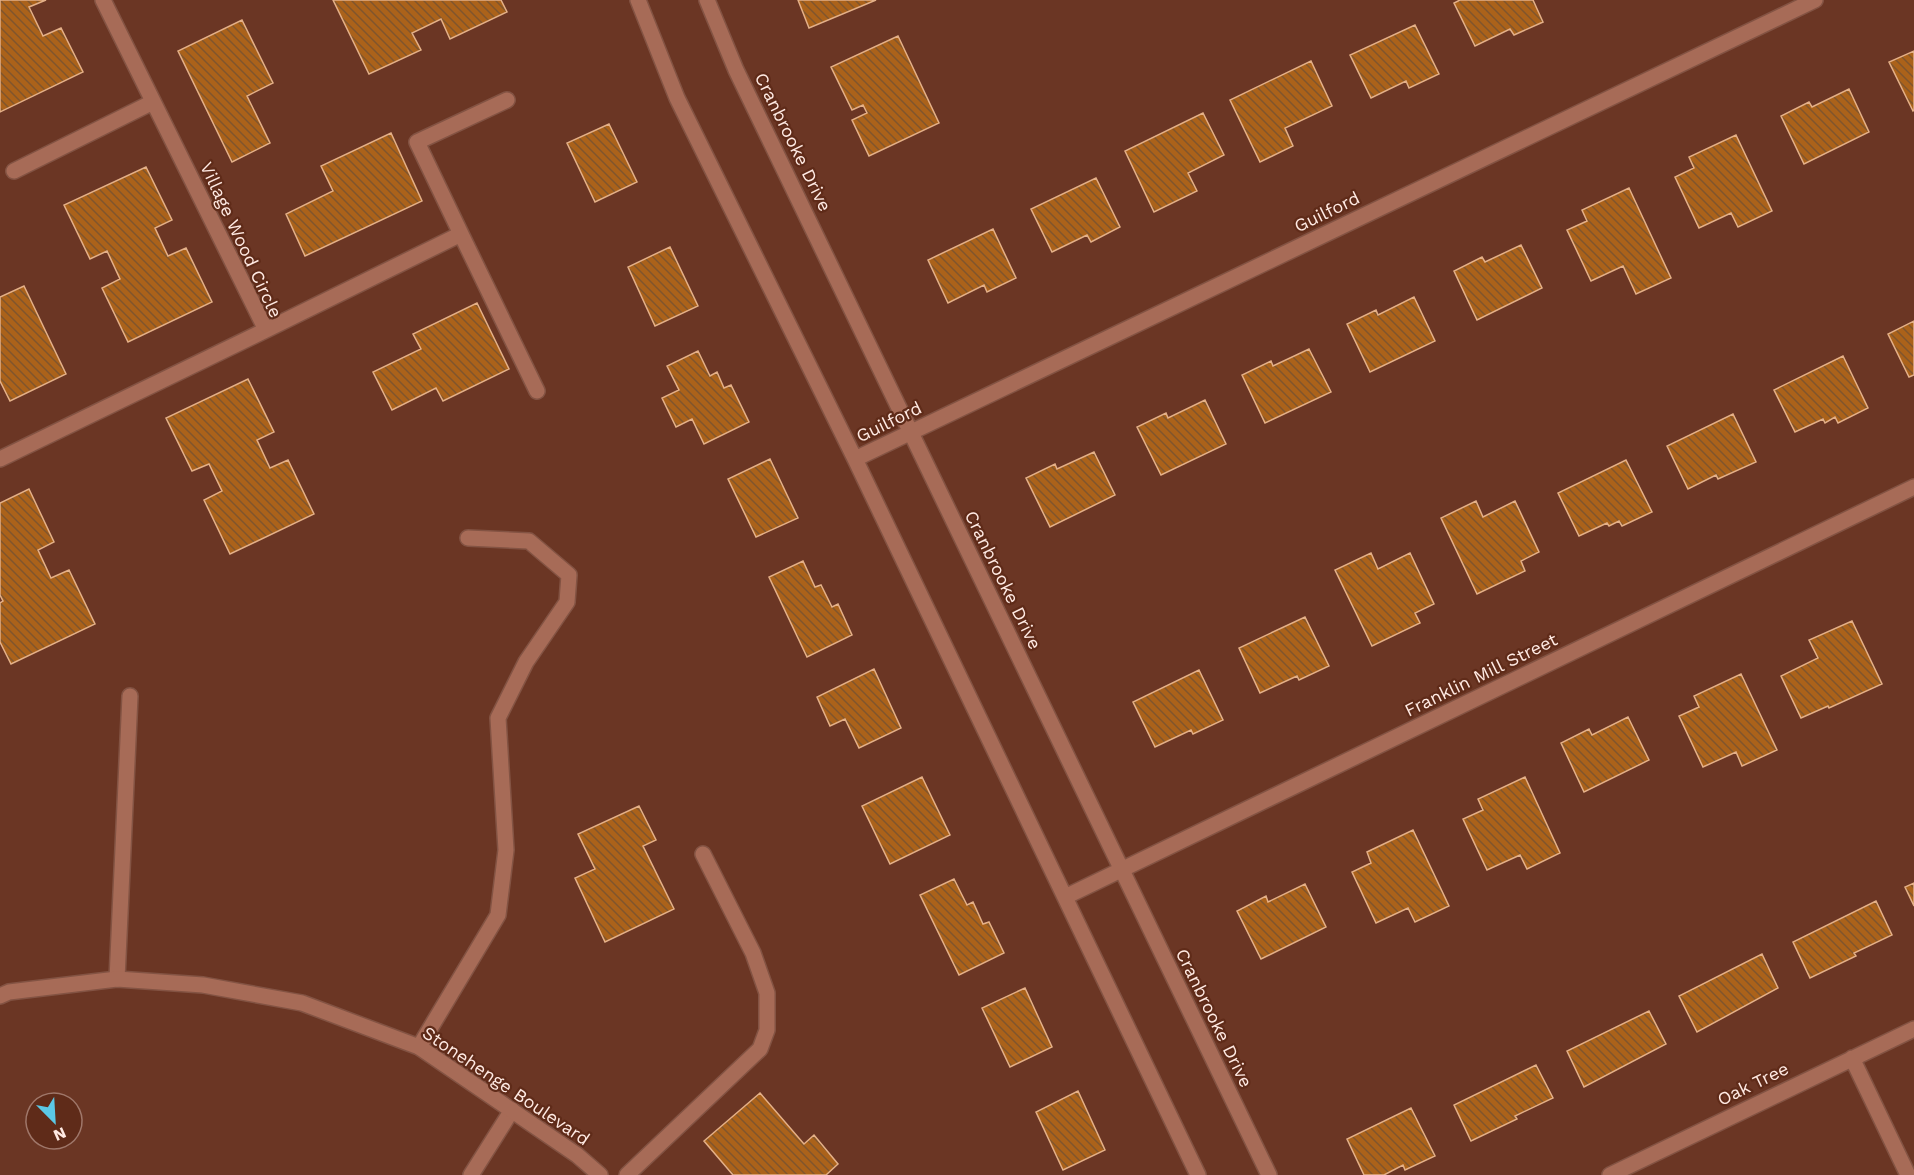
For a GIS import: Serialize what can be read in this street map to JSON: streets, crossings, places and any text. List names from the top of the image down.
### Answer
{
  "streets": {
    "street": [
      "Cranbrooke Drive",
      "Guilford",
      "Village Wood Circle",
      "Franklin Mill Street",
      "Oak Tree",
      "Stonehenge Boulevard"
    ]
  },
  "crossings": [
    ["Cranbrooke Drive", "Guilford"],
    ["Cranbrooke Drive", "Franklin Mill Street"]
  ],
  "north": "bottom right"
}
